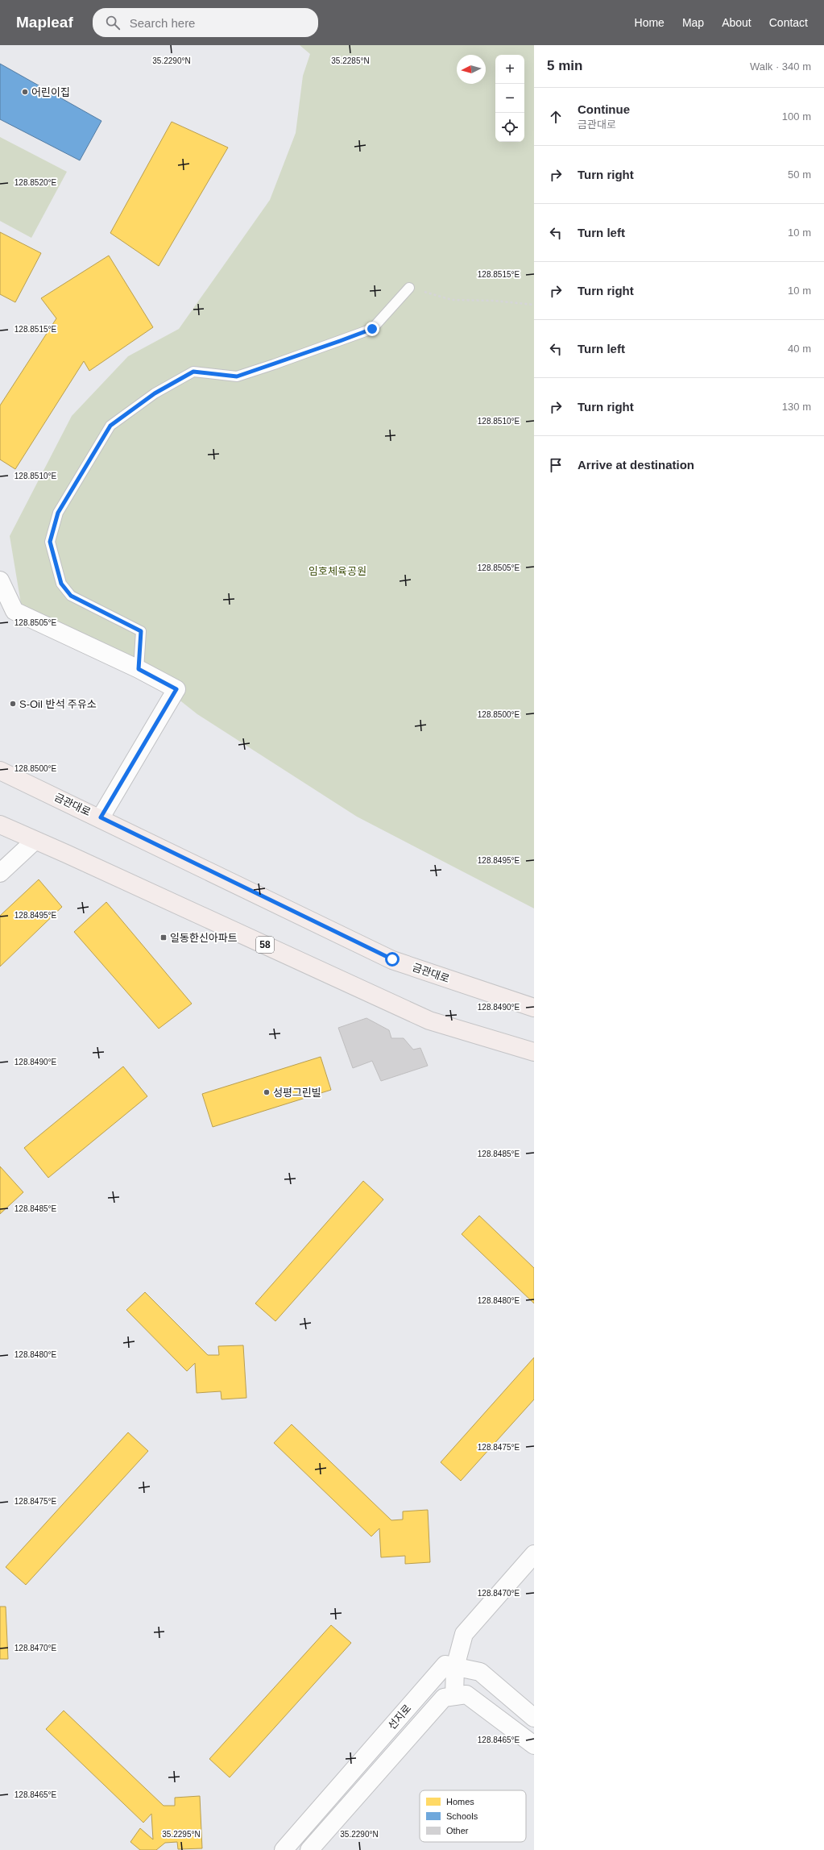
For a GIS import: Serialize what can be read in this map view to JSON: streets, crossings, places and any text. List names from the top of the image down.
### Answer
{
  "streets": {
    "main road": ["금관대로", "58"],
    "street": ["선지로"]
  },
  "parks": ["임호체육공원"],
  "places": {
    "other": ["어린이집", "S-Oil 반석 주유소", "성평그린빌"],
    "transit": ["일동한신아파트"]
  },
  "legend": ["Homes", "Schools", "Other"],
  "north": "left",
  "page": {
    "header": "Mapleaf",
    "search": "Search here",
    "nav": [
      "Home",
      "Map",
      "About",
      "Contact"
    ],
    "heading": ["5 min", "Walk · 340 m"],
    "map_buttons": ["+", "−"],
    "list": [
      ["Continue", "금관대로", "100 m"],
      ["Turn right", "50 m"],
      ["Turn left", "10 m"],
      ["Turn right", "10 m"],
      ["Turn left", "40 m"],
      ["Turn right", "130 m"],
      "Arrive at destination"
    ]
  },
  "coordinates": [
    "35.2290°N",
    "35.2285°N",
    "128.8520°E",
    "128.8515°E",
    "128.8510°E",
    "128.8505°E",
    "128.8500°E",
    "128.8495°E",
    "128.8490°E",
    "128.8485°E",
    "128.8480°E",
    "128.8475°E",
    "128.8470°E",
    "128.8465°E",
    "35.2295°N"
  ]
}
